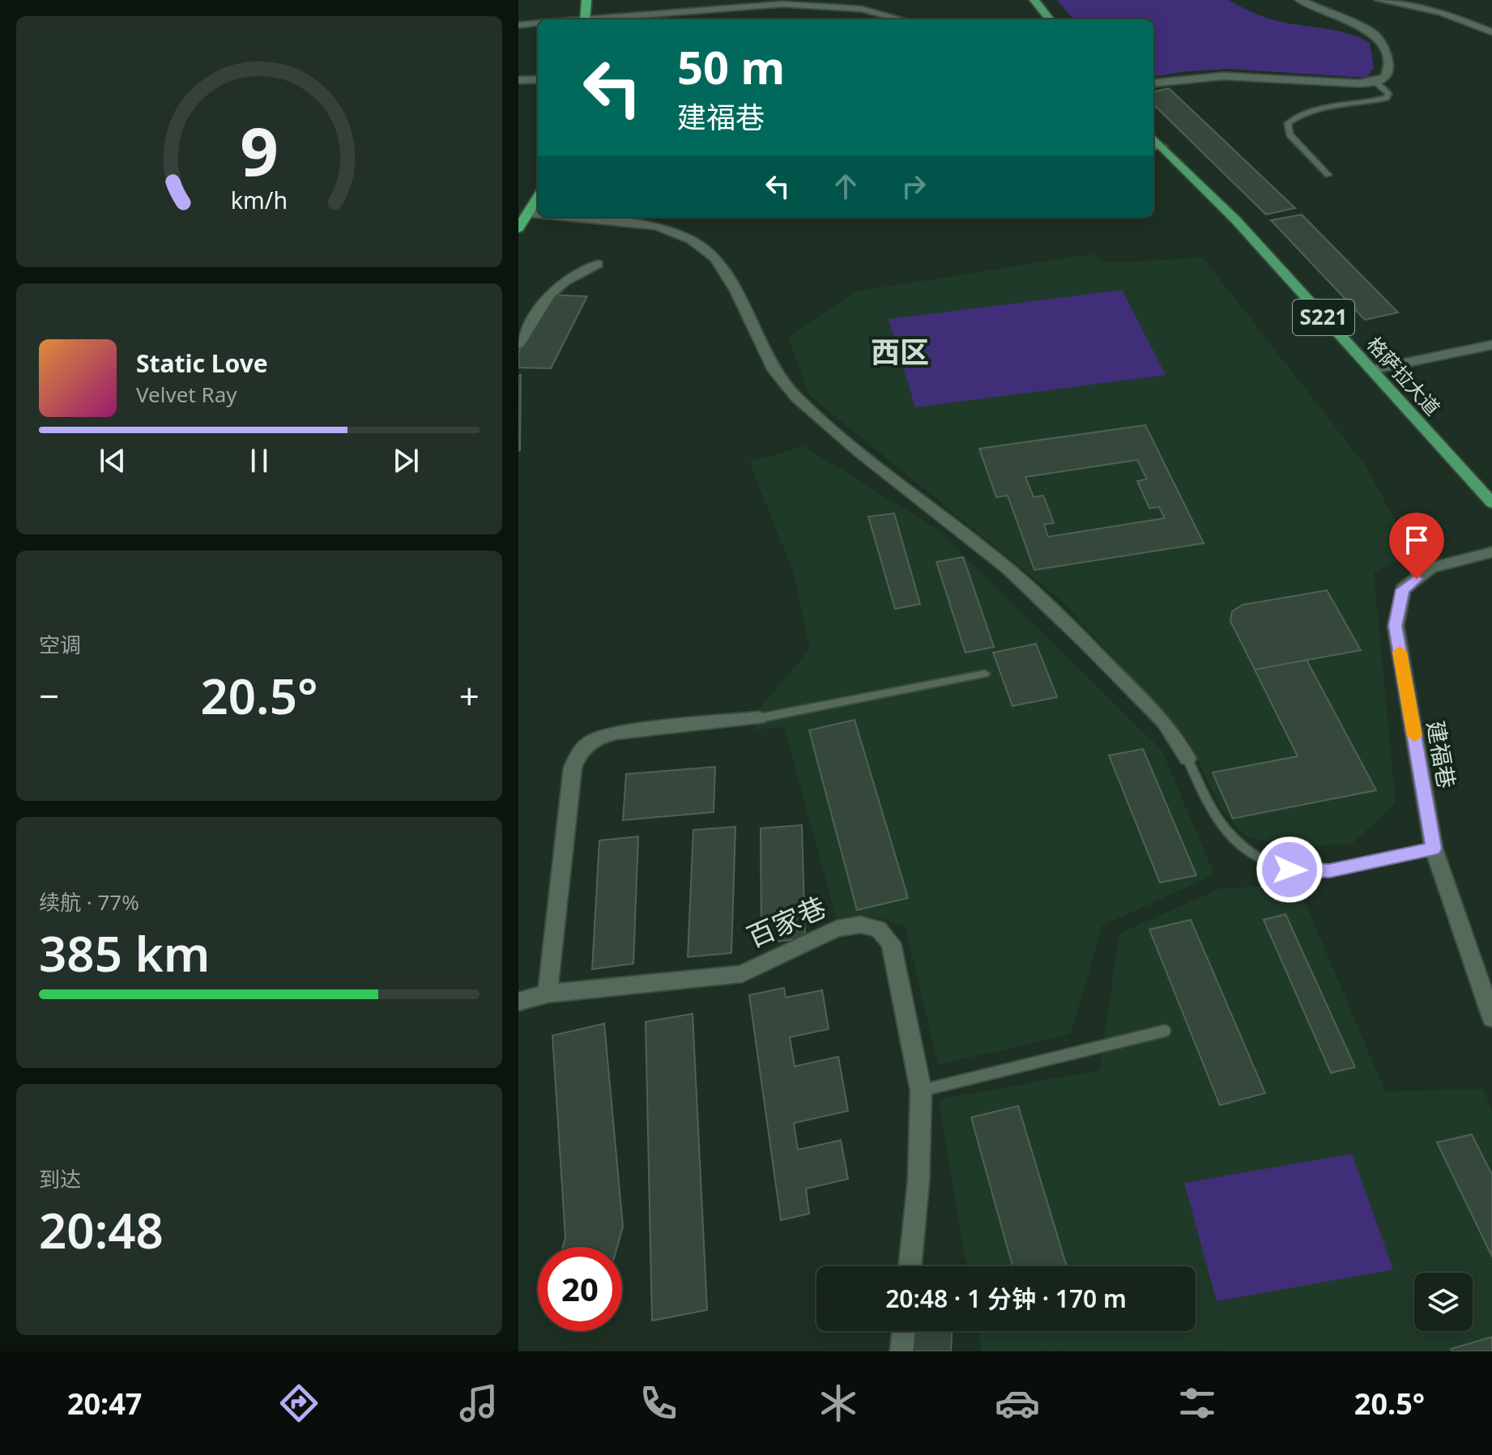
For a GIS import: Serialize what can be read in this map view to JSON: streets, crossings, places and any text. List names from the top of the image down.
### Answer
{
  "streets": {
    "main road": ["S221", "格萨拉大道"],
    "street": ["建福巷", "百家巷"]
  },
  "districts": ["西区"],
  "page": {
    "turn": ["50 m", "建福巷"],
    "song": ["Static Love", "Velvet Ray"],
    "tile": [
      "空调",
      ["续航 · 77%", "385 km"],
      ["到达", "20:48"]
    ],
    "heat": ["−", "20.5°", "+"],
    "limit": "20",
    "trip": "20:48 · 1 分钟 · 170 m",
    "tabs": ["20:47", "20.5°"],
    "gauge": ["9", "km/h"]
  }
}
